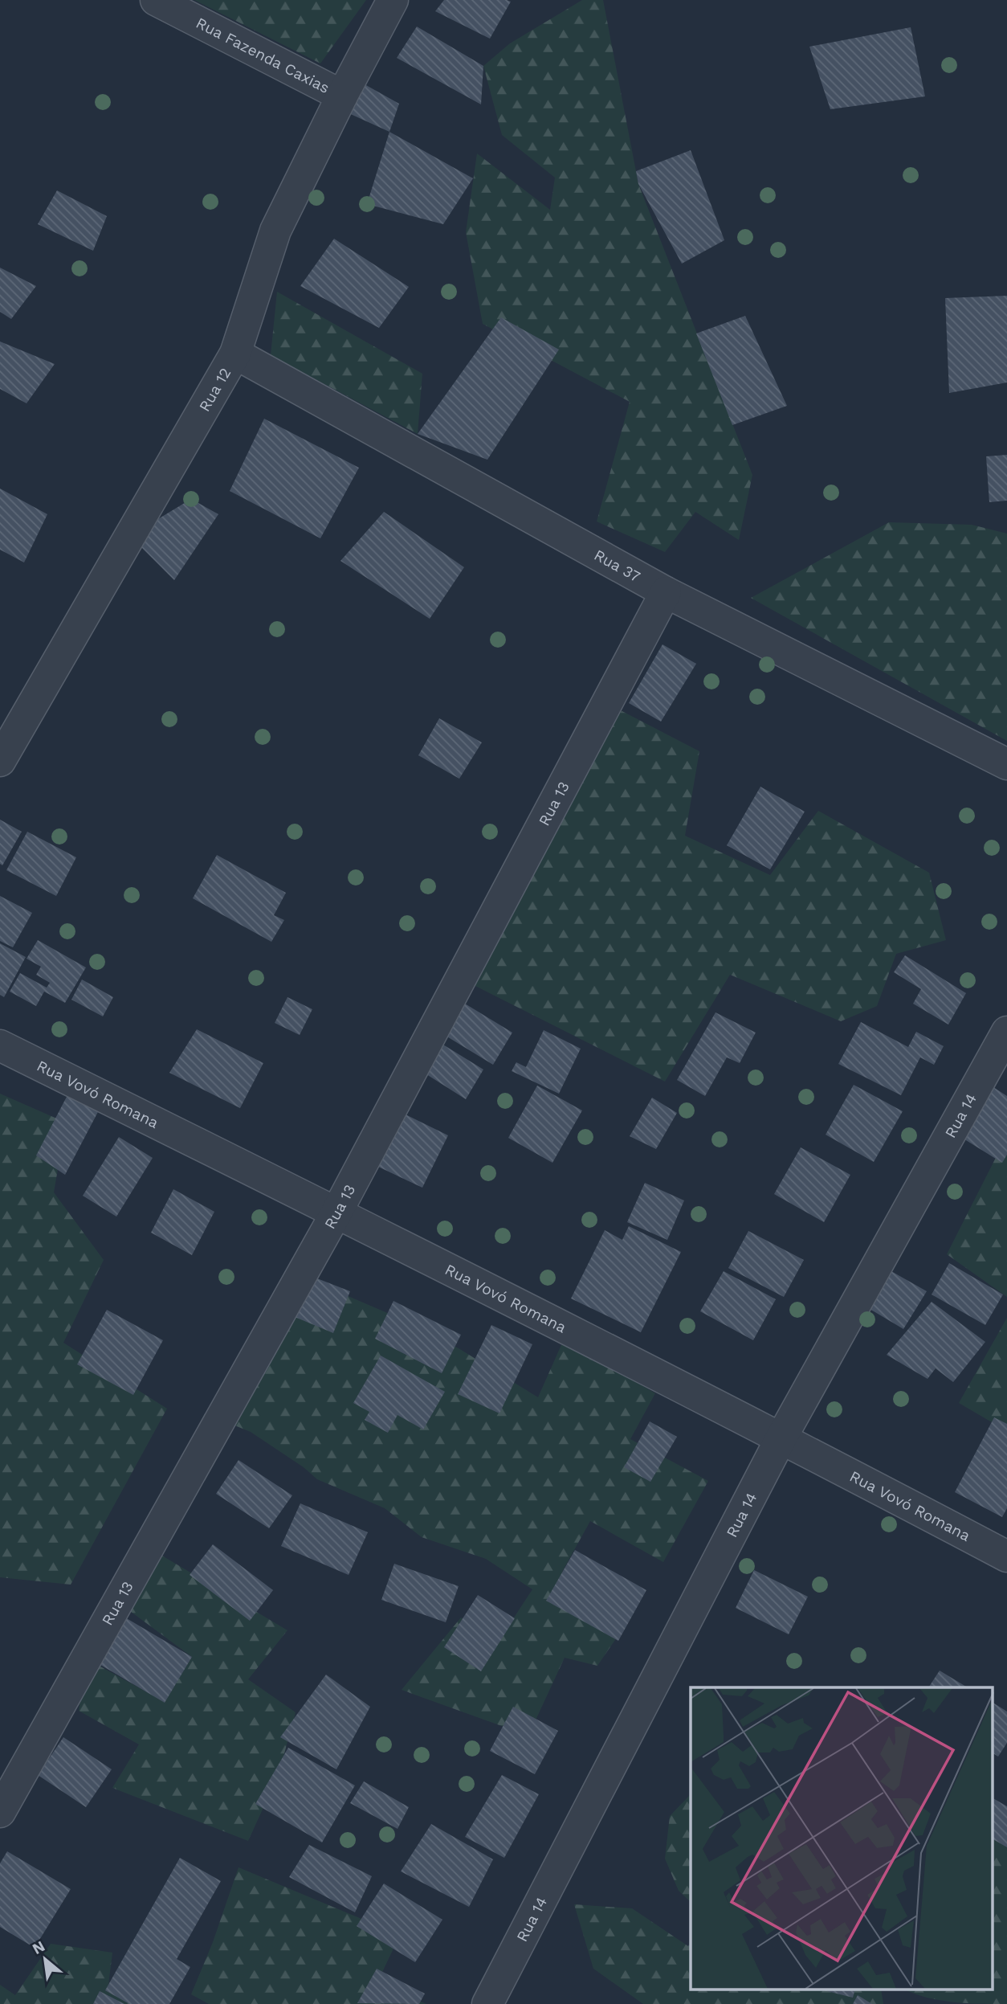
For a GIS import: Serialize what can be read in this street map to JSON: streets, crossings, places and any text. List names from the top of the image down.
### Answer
{
  "streets": {
    "street": [
      "Rua Fazenda Caxias",
      "Rua 12",
      "Rua 37",
      "Rua 13",
      "Rua Vovó Romana",
      "Rua 14"
    ]
  },
  "crossings": [
    ["Rua Fazenda Caxias", "Rua 12"],
    ["Rua 12", "Rua 37"],
    ["Rua 37", "Rua 13"],
    ["Rua 13", "Rua Vovó Romana"],
    ["Rua Vovó Romana", "Rua 14"]
  ],
  "north": "top left"
}
